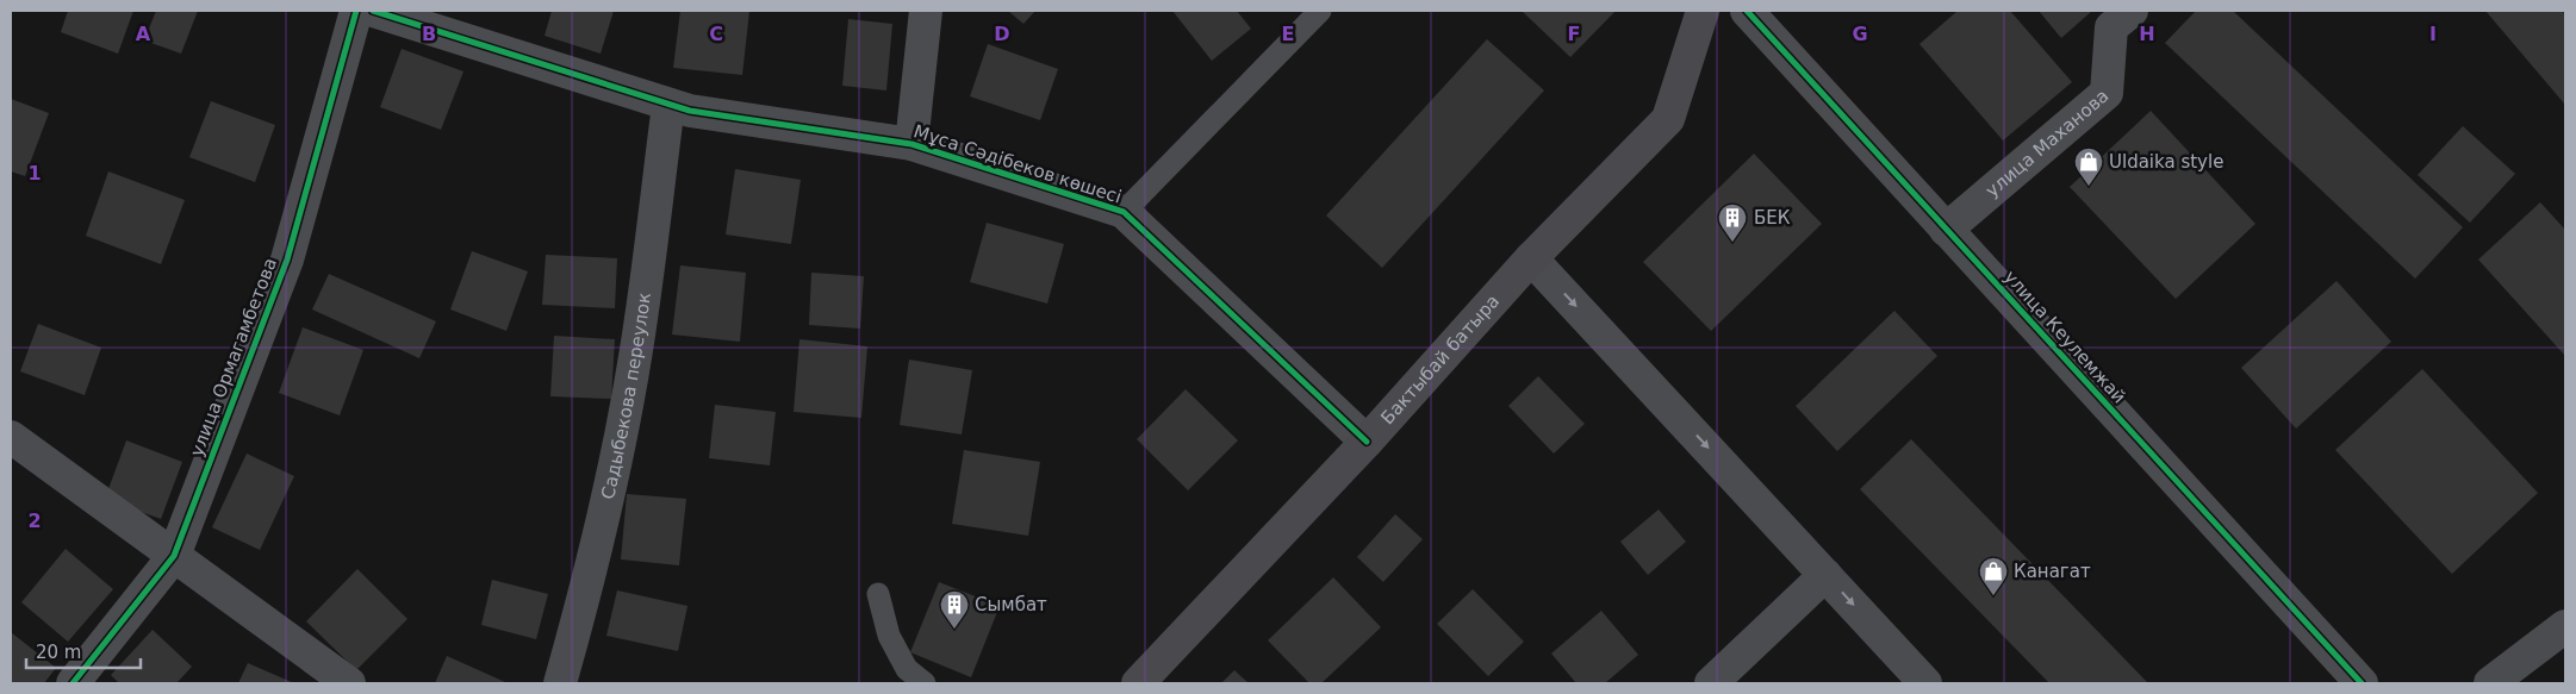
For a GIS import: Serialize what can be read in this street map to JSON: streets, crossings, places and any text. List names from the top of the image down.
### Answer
{
  "streets": {
    "street": [
      "улица Маханова",
      "Мұса Сәдібеков көшесі",
      "улица Кеулемжай",
      "улица Ормагамбетова",
      "Бактыбай батыра",
      "Садыбекова переулок"
    ]
  },
  "crossings": [
    ["улица Маханова", "улица Кеулемжай"],
    ["Мұса Сәдібеков көшесі", "Бактыбай батыра"],
    ["Мұса Сәдібеков көшесі", "Садыбекова переулок"]
  ],
  "places": {
    "shop": ["Uldaika style", "Канагат"],
    "building": ["БЕК", "Сымбат"]
  },
  "scale_bar": "20 m",
  "grid": {
    "columns": [
      "A",
      "B",
      "C",
      "D",
      "E",
      "F",
      "G",
      "H",
      "I"
    ],
    "rows": ["1", "2"]
  }
}
